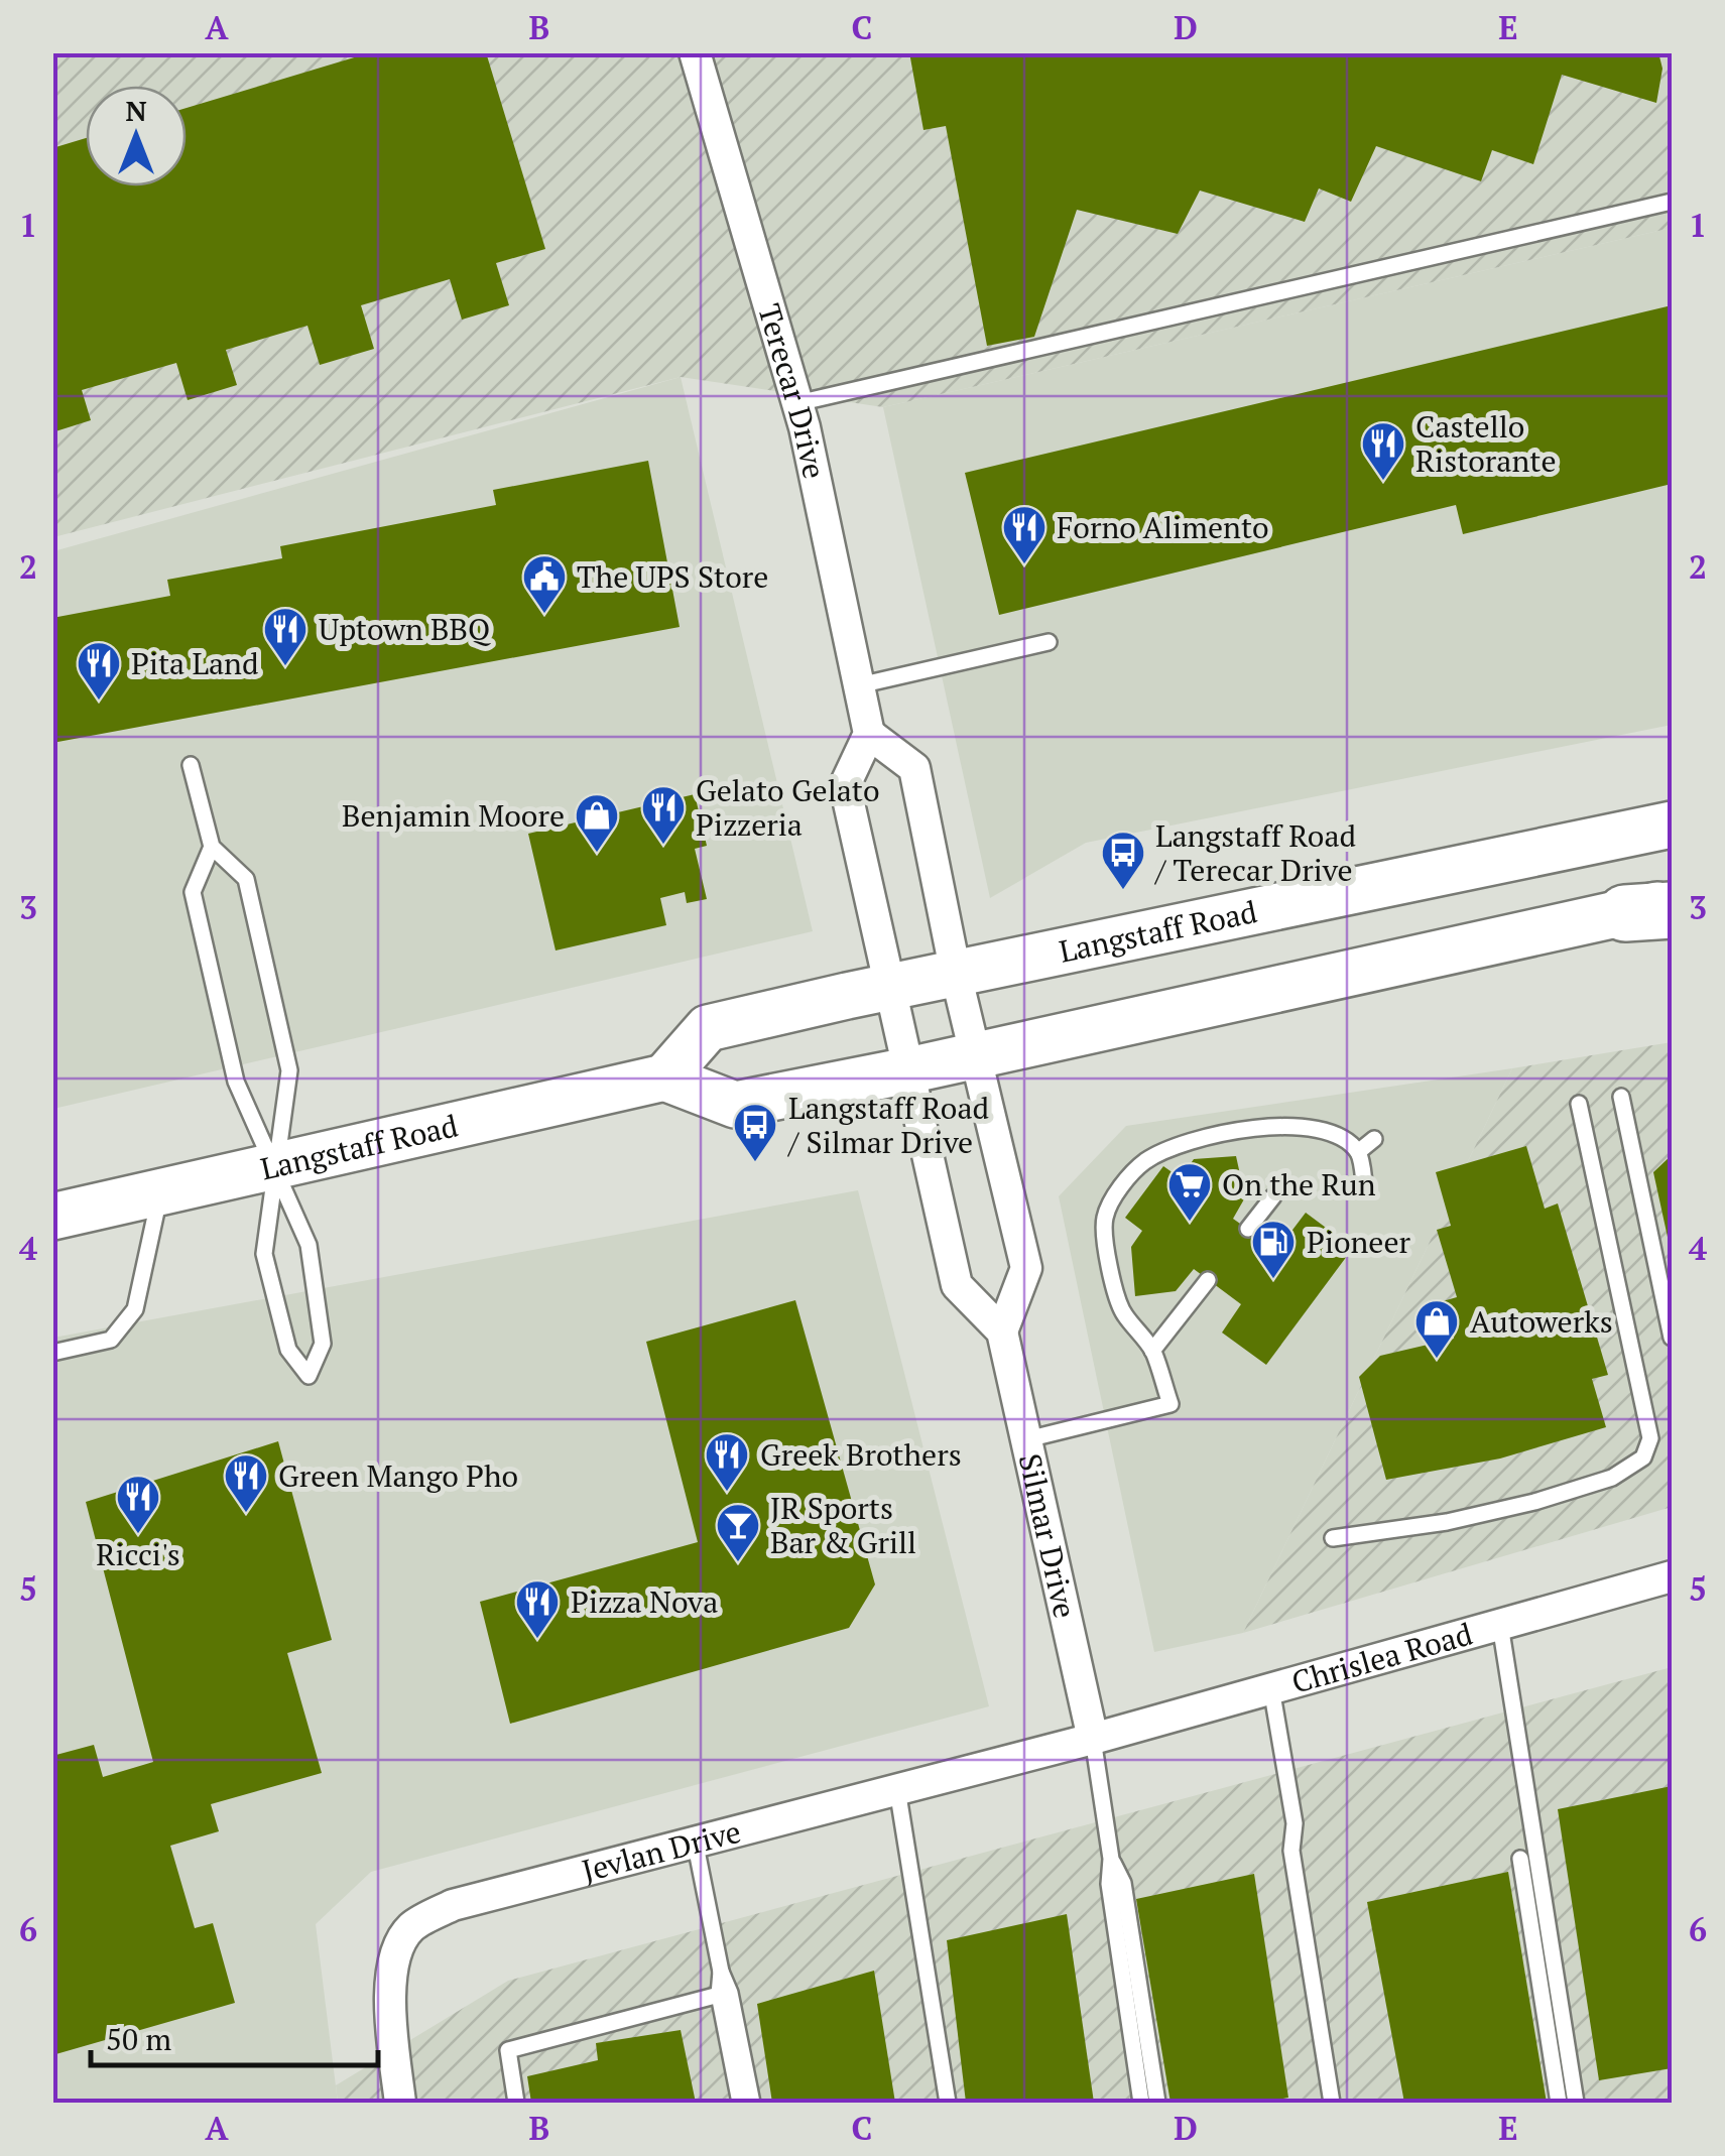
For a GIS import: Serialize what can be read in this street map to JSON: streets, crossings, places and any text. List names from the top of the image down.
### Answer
{
  "streets": {
    "main road": ["Langstaff Road"],
    "street": [
      "Terecar Drive",
      "Silmar Drive",
      "Chrislea Road",
      "Jevlan Drive"
    ]
  },
  "crossings": [
    ["Silmar Drive", "Chrislea Road"],
    ["Silmar Drive", "Jevlan Drive"],
    ["Chrislea Road", "Jevlan Drive"]
  ],
  "places": {
    "restaurant": [
      "Castello Ristorante",
      "Forno Alimento",
      "Uptown BBQ",
      "Pita Land",
      "Gelato Gelato Pizzeria",
      "Greek Brothers",
      "Green Mango Pho",
      "Ricci's",
      "Pizza Nova"
    ],
    "public building": ["The UPS Store"],
    "shop": ["Benjamin Moore", "Autowerks"],
    "bus stop": ["Langstaff Road / Terecar Drive", "Langstaff Road / Silmar Drive"],
    "supermarket": ["On the Run"],
    "fuel station": ["Pioneer"],
    "bar": ["JR Sports Bar & Grill"]
  },
  "scale_bar": "50 m",
  "north": "top",
  "grid": {
    "columns": [
      "A",
      "B",
      "C",
      "D",
      "E"
    ],
    "rows": [
      "1",
      "2",
      "3",
      "4",
      "5",
      "6"
    ]
  }
}
